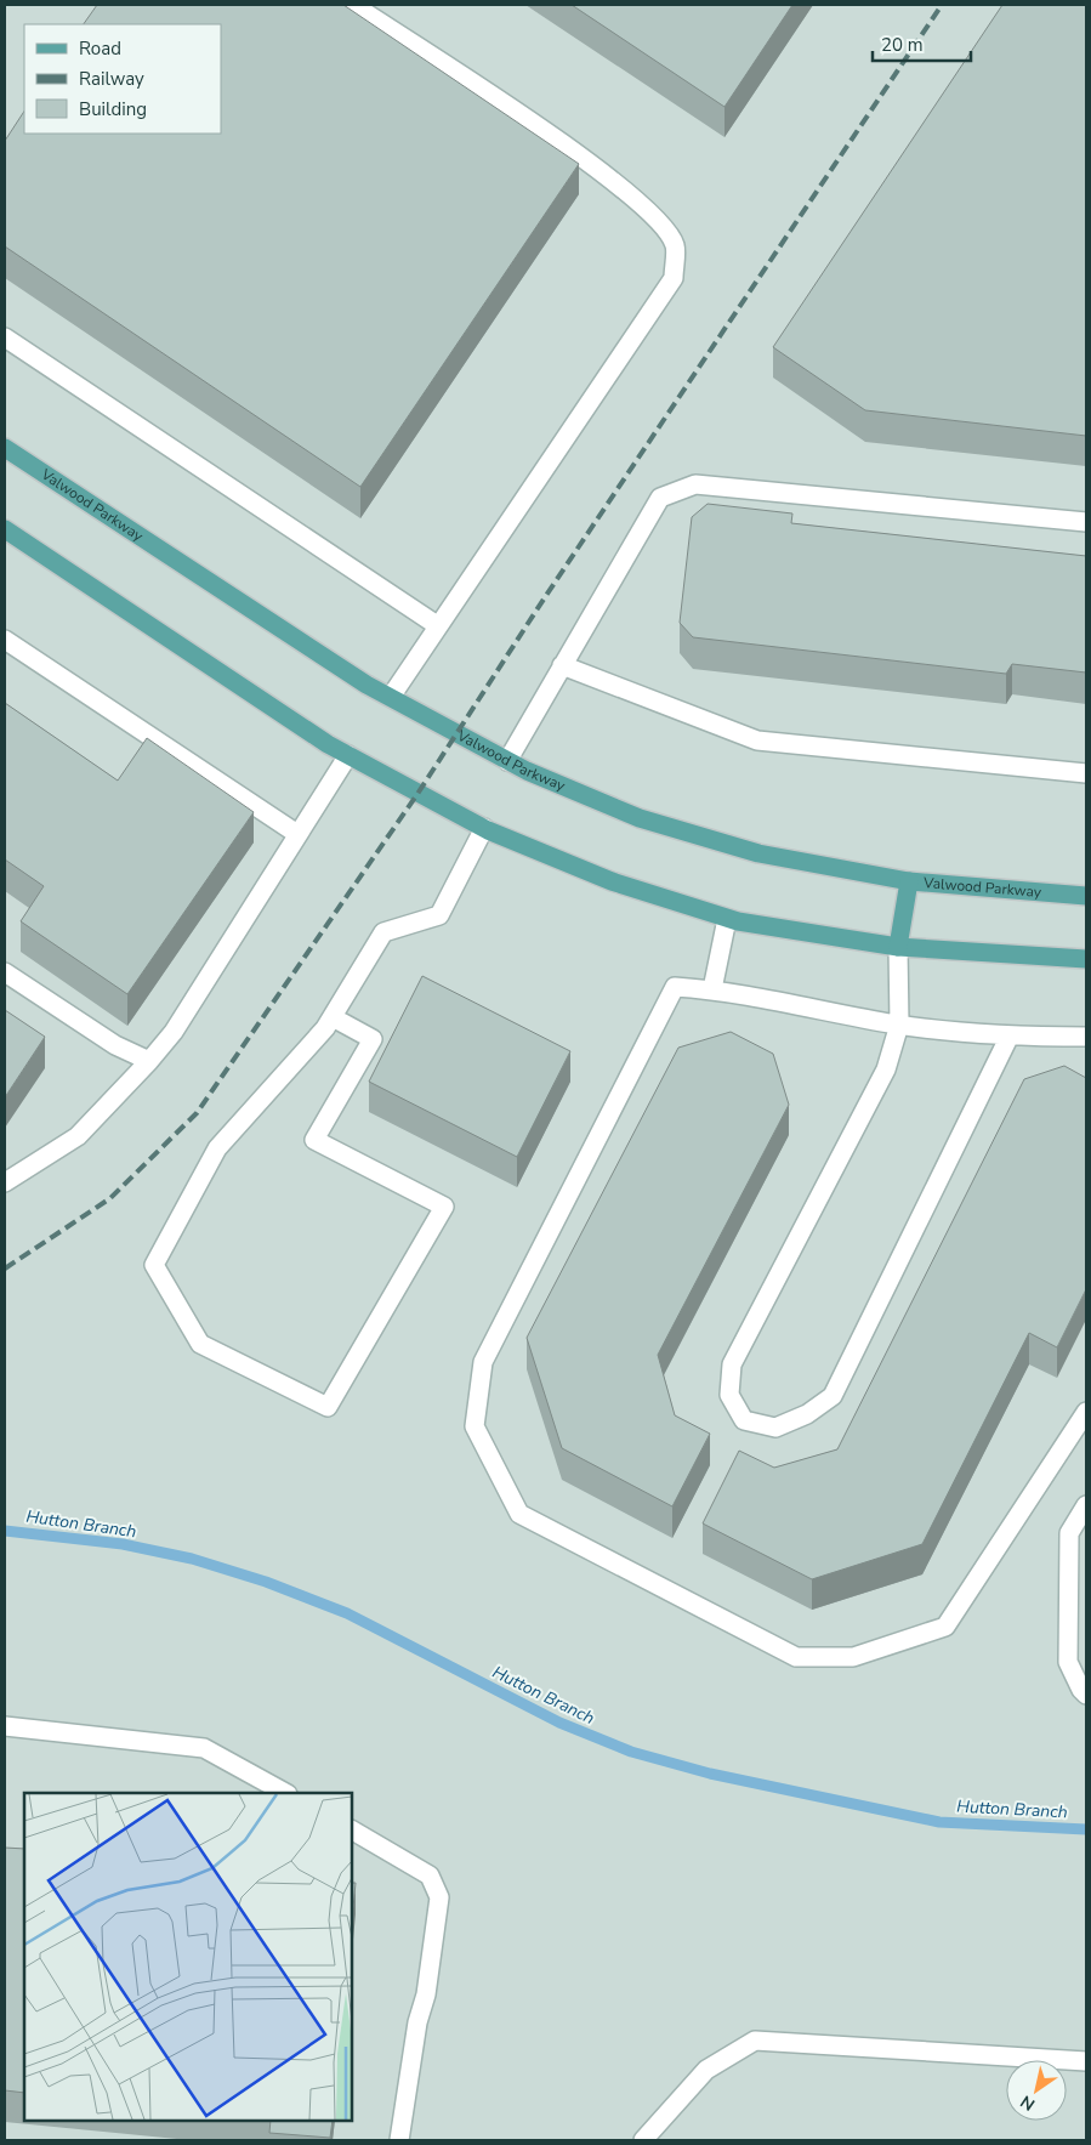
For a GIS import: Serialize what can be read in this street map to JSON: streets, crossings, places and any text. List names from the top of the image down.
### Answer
{
  "streets": {
    "main road": ["Valwood Parkway"]
  },
  "water": ["Hutton Branch"],
  "legend": ["Road", "Railway", "Building"],
  "scale_bar": "20 m",
  "north": "bottom left"
}
